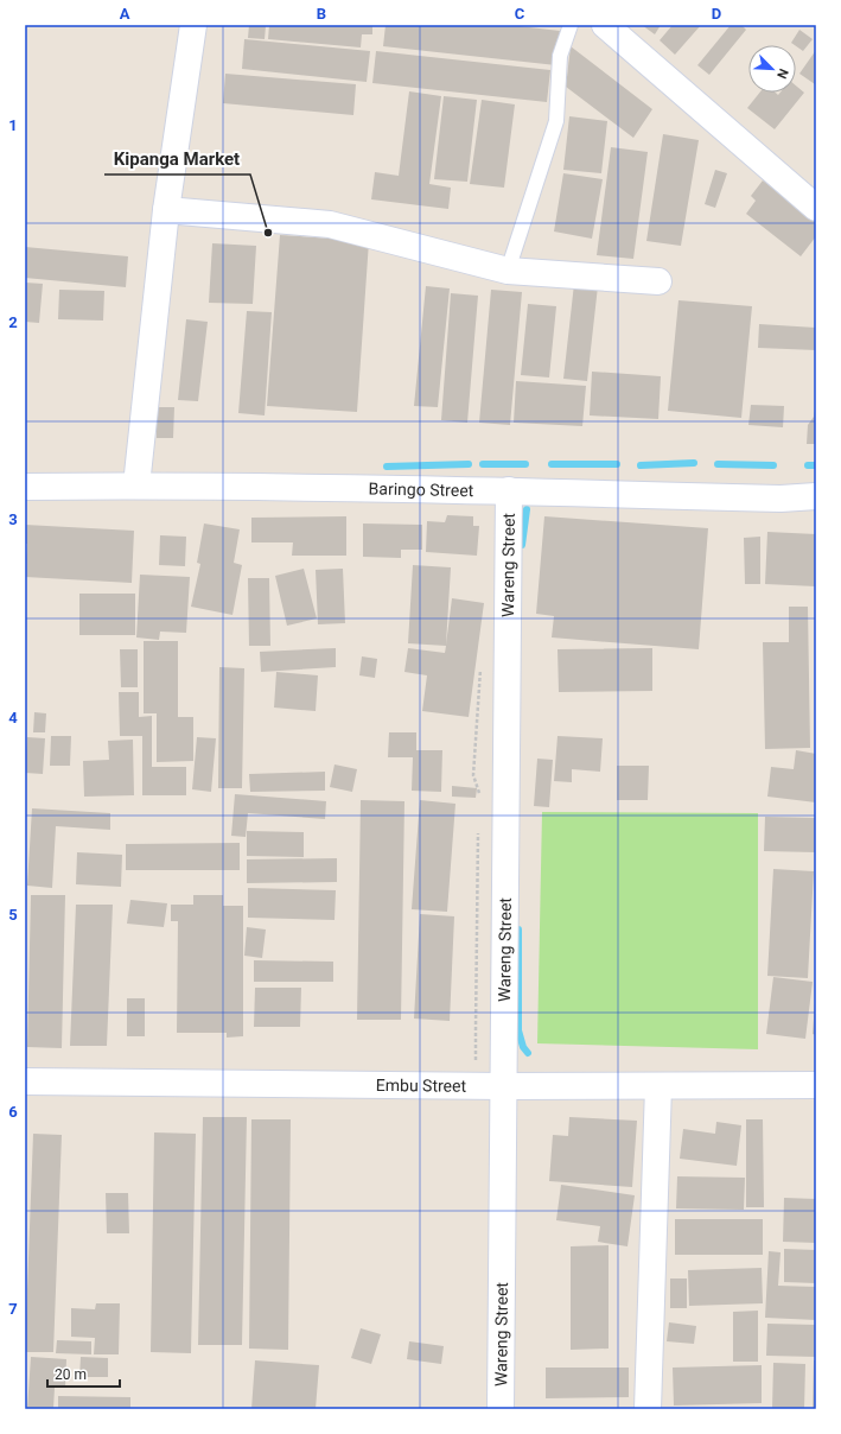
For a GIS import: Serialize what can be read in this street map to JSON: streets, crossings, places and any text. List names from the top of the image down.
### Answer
{
  "streets": {
    "street": ["Baringo Street", "Wareng Street", "Embu Street"]
  },
  "crossings": [
    ["Baringo Street", "Wareng Street"],
    ["Wareng Street", "Embu Street"]
  ],
  "places": ["Kipanga Market"],
  "scale_bar": "20 m",
  "north": "bottom right",
  "grid": {
    "columns": [
      "A",
      "B",
      "C",
      "D"
    ],
    "rows": [
      "1",
      "2",
      "3",
      "4",
      "5",
      "6",
      "7"
    ]
  }
}
